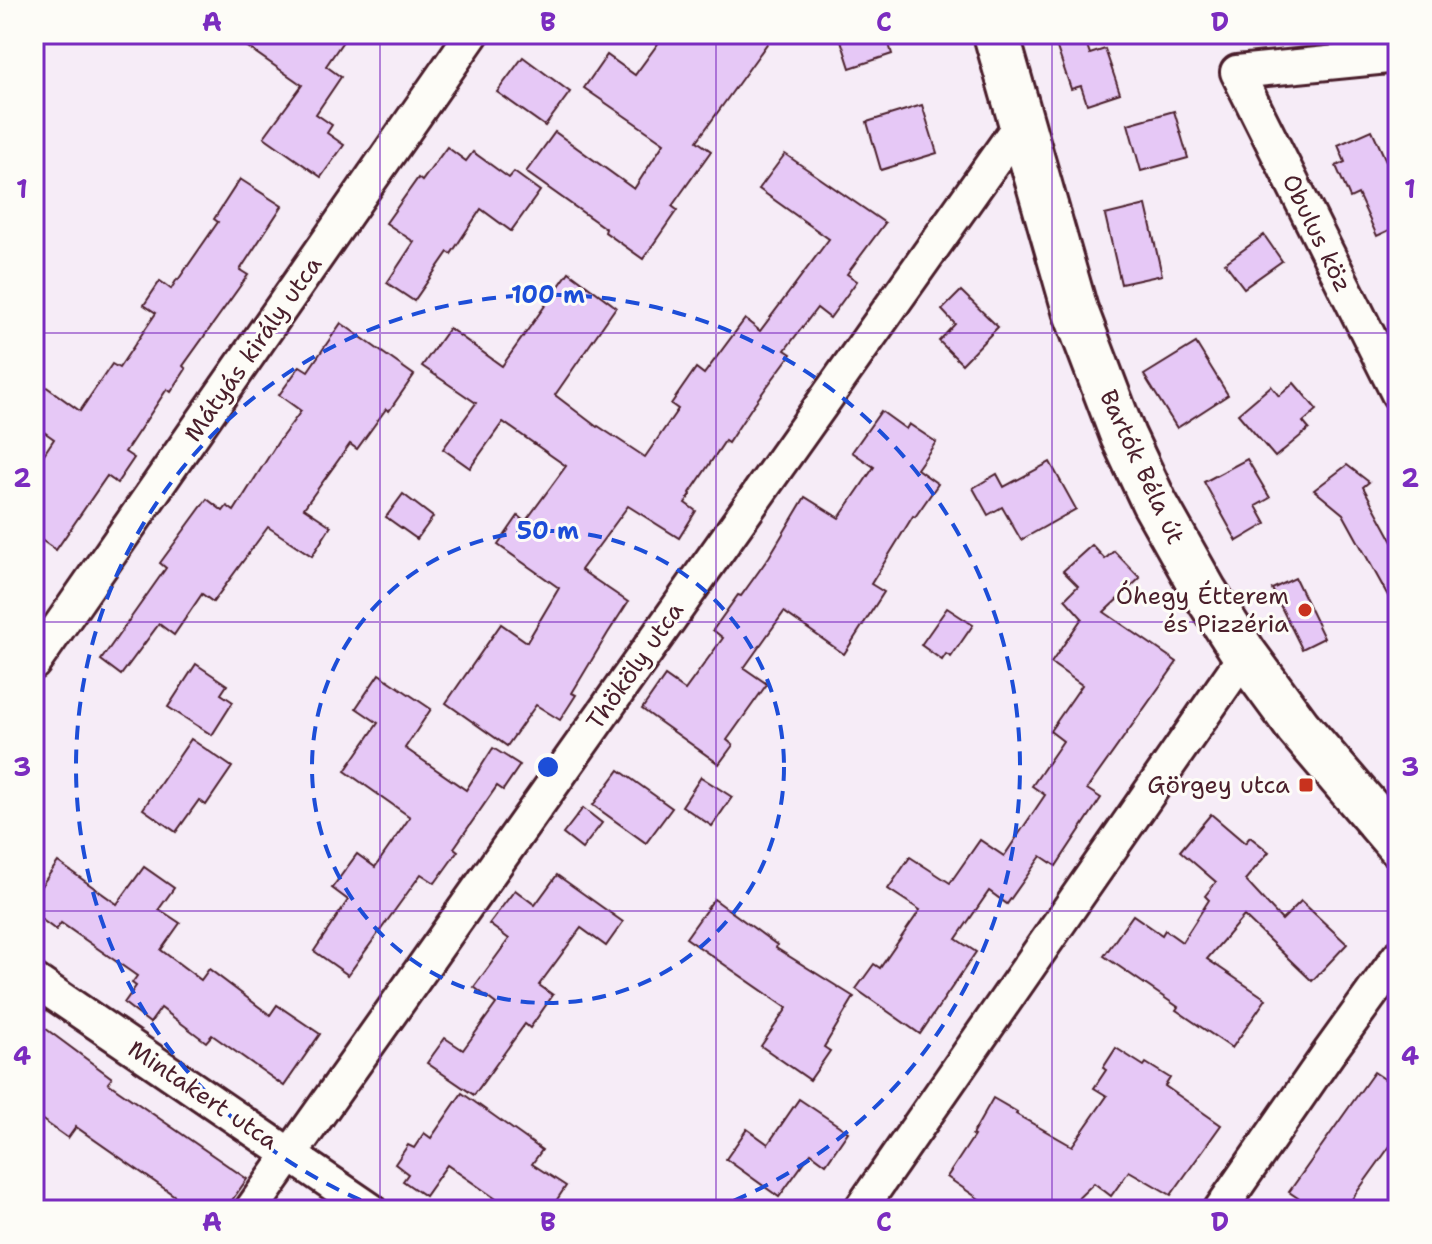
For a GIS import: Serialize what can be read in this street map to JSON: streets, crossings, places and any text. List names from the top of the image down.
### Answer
{
  "streets": {
    "street": [
      "Obulus köz",
      "Mátyás király utca",
      "Bartók Béla út",
      "Thököly utca",
      "Mintakert utca"
    ]
  },
  "crossings": [
    ["Bartók Béla út", "Thököly utca"],
    ["Thököly utca", "Mintakert utca"]
  ],
  "places": {
    "other": ["Óhegy Étterem és Pizzéria"],
    "transit": ["Görgey utca"]
  },
  "grid": {
    "columns": [
      "A",
      "B",
      "C",
      "D"
    ],
    "rows": [
      "1",
      "2",
      "3",
      "4"
    ]
  },
  "rings": ["100 m", "50 m"]
}
